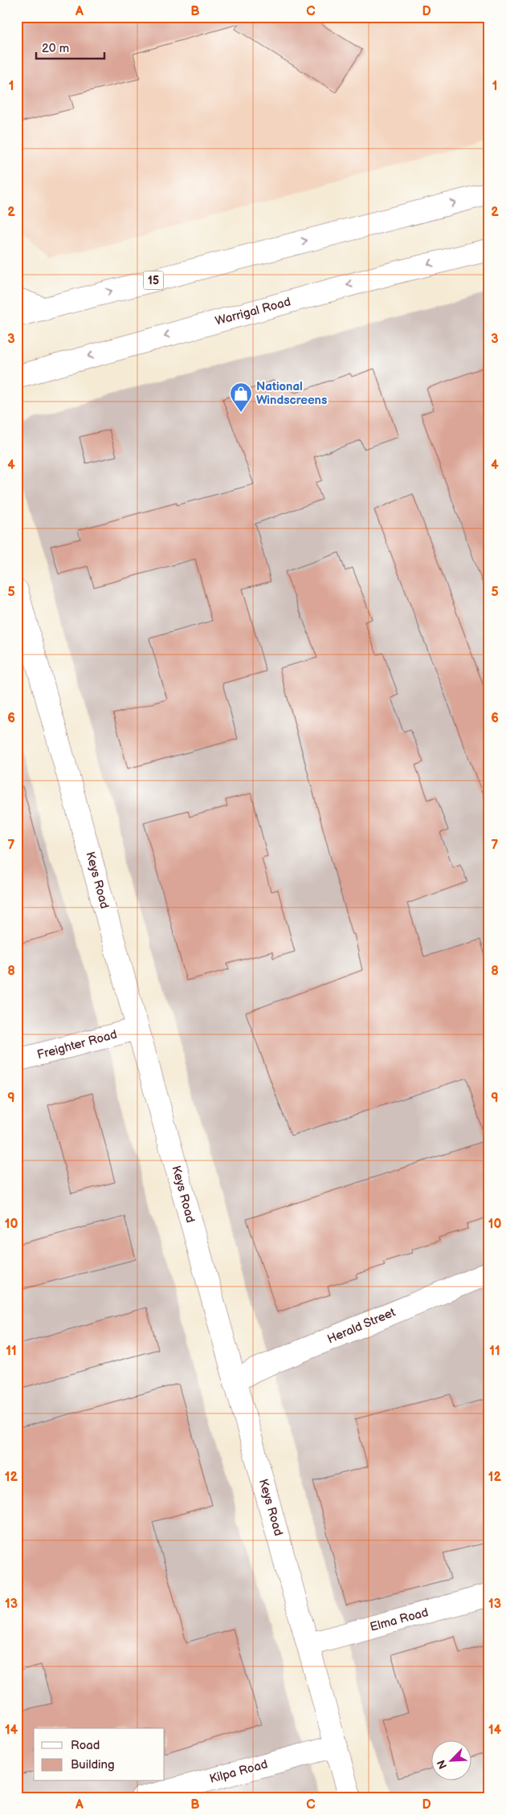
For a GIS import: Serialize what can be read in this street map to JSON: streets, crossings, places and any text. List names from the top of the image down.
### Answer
{
  "streets": {
    "main road": [
      "15",
      "Warrigal Road",
      "Keys Road",
      "Freighter Road",
      "Herald Street",
      "Elma Road",
      "Kilpa Road"
    ]
  },
  "crossings": [
    ["Keys Road", "Freighter Road"],
    ["Keys Road", "Herald Street"],
    ["Keys Road", "Elma Road"],
    ["Keys Road", "Kilpa Road"]
  ],
  "places": {
    "shop": ["National Windscreens"]
  },
  "legend": ["Road", "Building"],
  "scale_bar": "20 m",
  "north": "bottom left",
  "grid": {
    "columns": [
      "A",
      "B",
      "C",
      "D"
    ],
    "rows": [
      "1",
      "2",
      "3",
      "4",
      "5",
      "6",
      "7",
      "8",
      "9",
      "10",
      "11",
      "12",
      "13",
      "14"
    ]
  }
}
